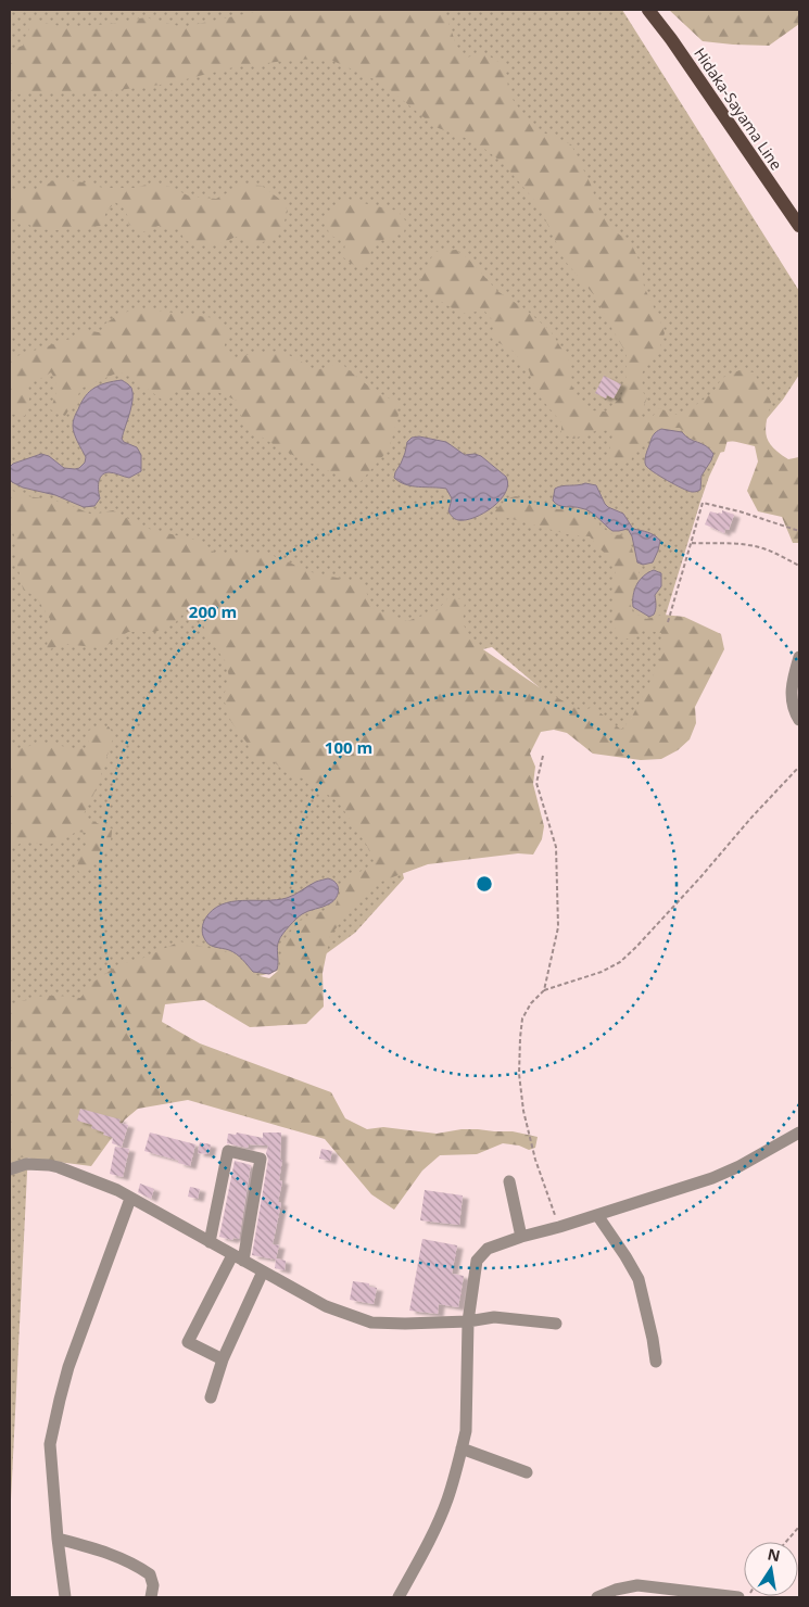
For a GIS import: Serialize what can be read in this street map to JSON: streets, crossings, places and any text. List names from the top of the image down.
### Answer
{
  "streets": {
    "main road": ["Hidaka-Sayama Line"]
  },
  "north": "top",
  "rings": ["200 m", "100 m"]
}
